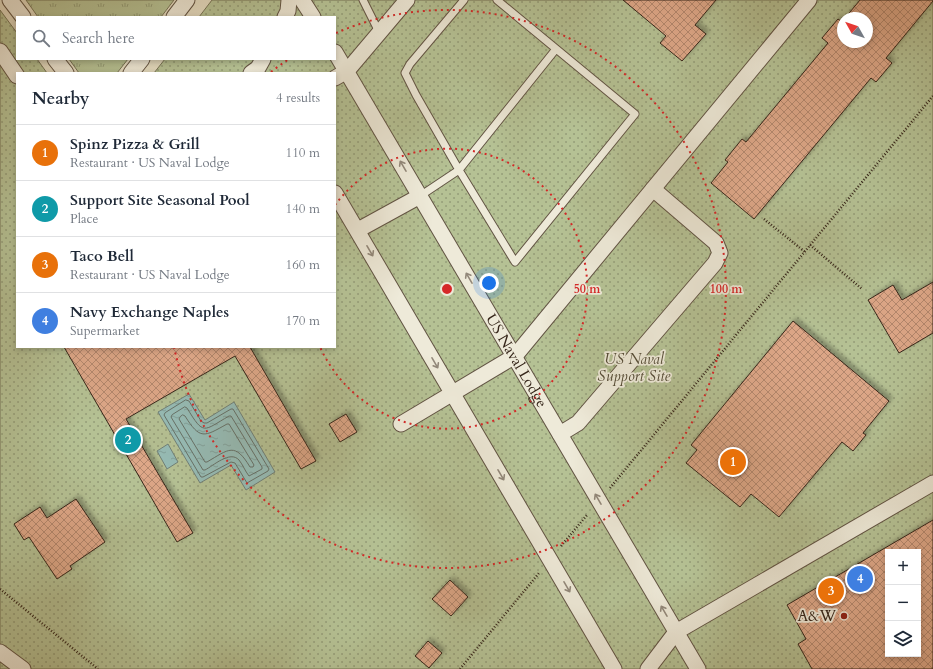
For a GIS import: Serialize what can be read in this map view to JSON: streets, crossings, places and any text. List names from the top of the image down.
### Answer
{
  "streets": {
    "street": ["US Naval Lodge"]
  },
  "parks": ["US Naval Support Site"],
  "places": ["A&W"],
  "north": "top left",
  "page": {
    "search": "Search here",
    "heading": ["Nearby", "4 results"],
    "list": [
      {
        "mark": "1",
        "name": "Spinz Pizza & Grill",
        "note": "Restaurant · US Naval Lodge",
        "value": "110 m"
      },
      {
        "mark": "2",
        "name": "Support Site Seasonal Pool",
        "note": "Place",
        "value": "140 m"
      },
      {
        "mark": "3",
        "name": "Taco Bell",
        "note": "Restaurant · US Naval Lodge",
        "value": "160 m"
      },
      {
        "mark": "4",
        "name": "Navy Exchange Naples",
        "note": "Supermarket",
        "value": "170 m"
      }
    ],
    "pins": [
      "2",
      "1",
      "4",
      "3"
    ],
    "map_buttons": ["+", "−"]
  },
  "rings": ["50 m", "100 m"]
}
